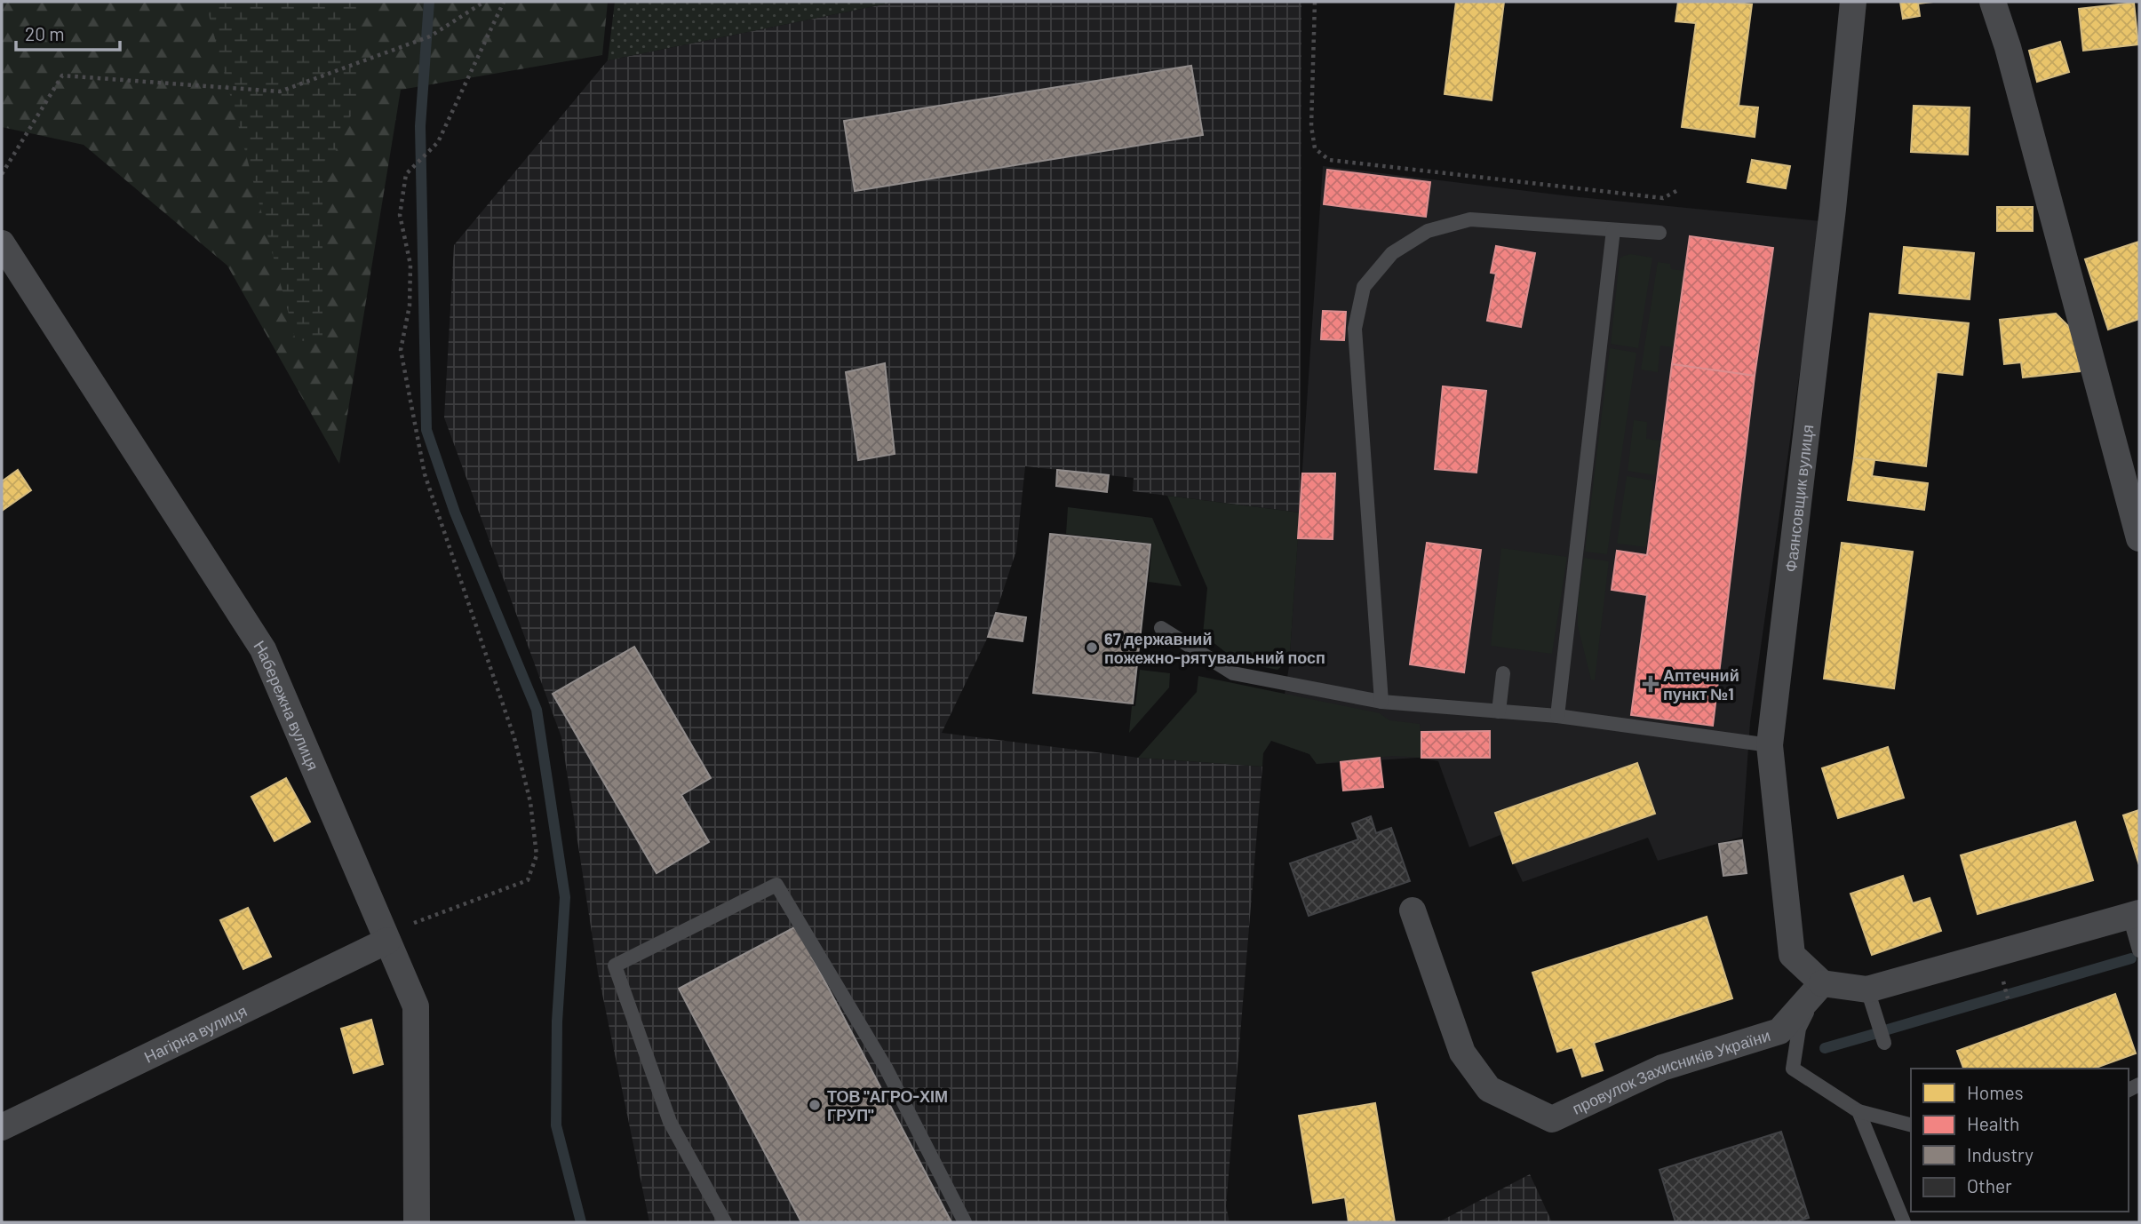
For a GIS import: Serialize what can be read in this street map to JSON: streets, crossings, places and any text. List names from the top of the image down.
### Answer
{
  "streets": {
    "street": [
      "Фаянсовщик вулиця",
      "Набережна вулиця",
      "Нагірна вулиця",
      "провулок Захисників України"
    ]
  },
  "crossings": [
    ["Фаянсовщик вулиця", "провулок Захисників України"],
    ["Набережна вулиця", "Нагірна вулиця"]
  ],
  "places": {
    "other": ["67 державний пожежно-рятувальний посп", "ТОВ \"АГРО-ХІМ ГРУП\""],
    "health": ["Аптечний пункт №1"]
  },
  "legend": [
    "Homes",
    "Health",
    "Industry",
    "Other"
  ],
  "scale_bar": "20 m"
}
